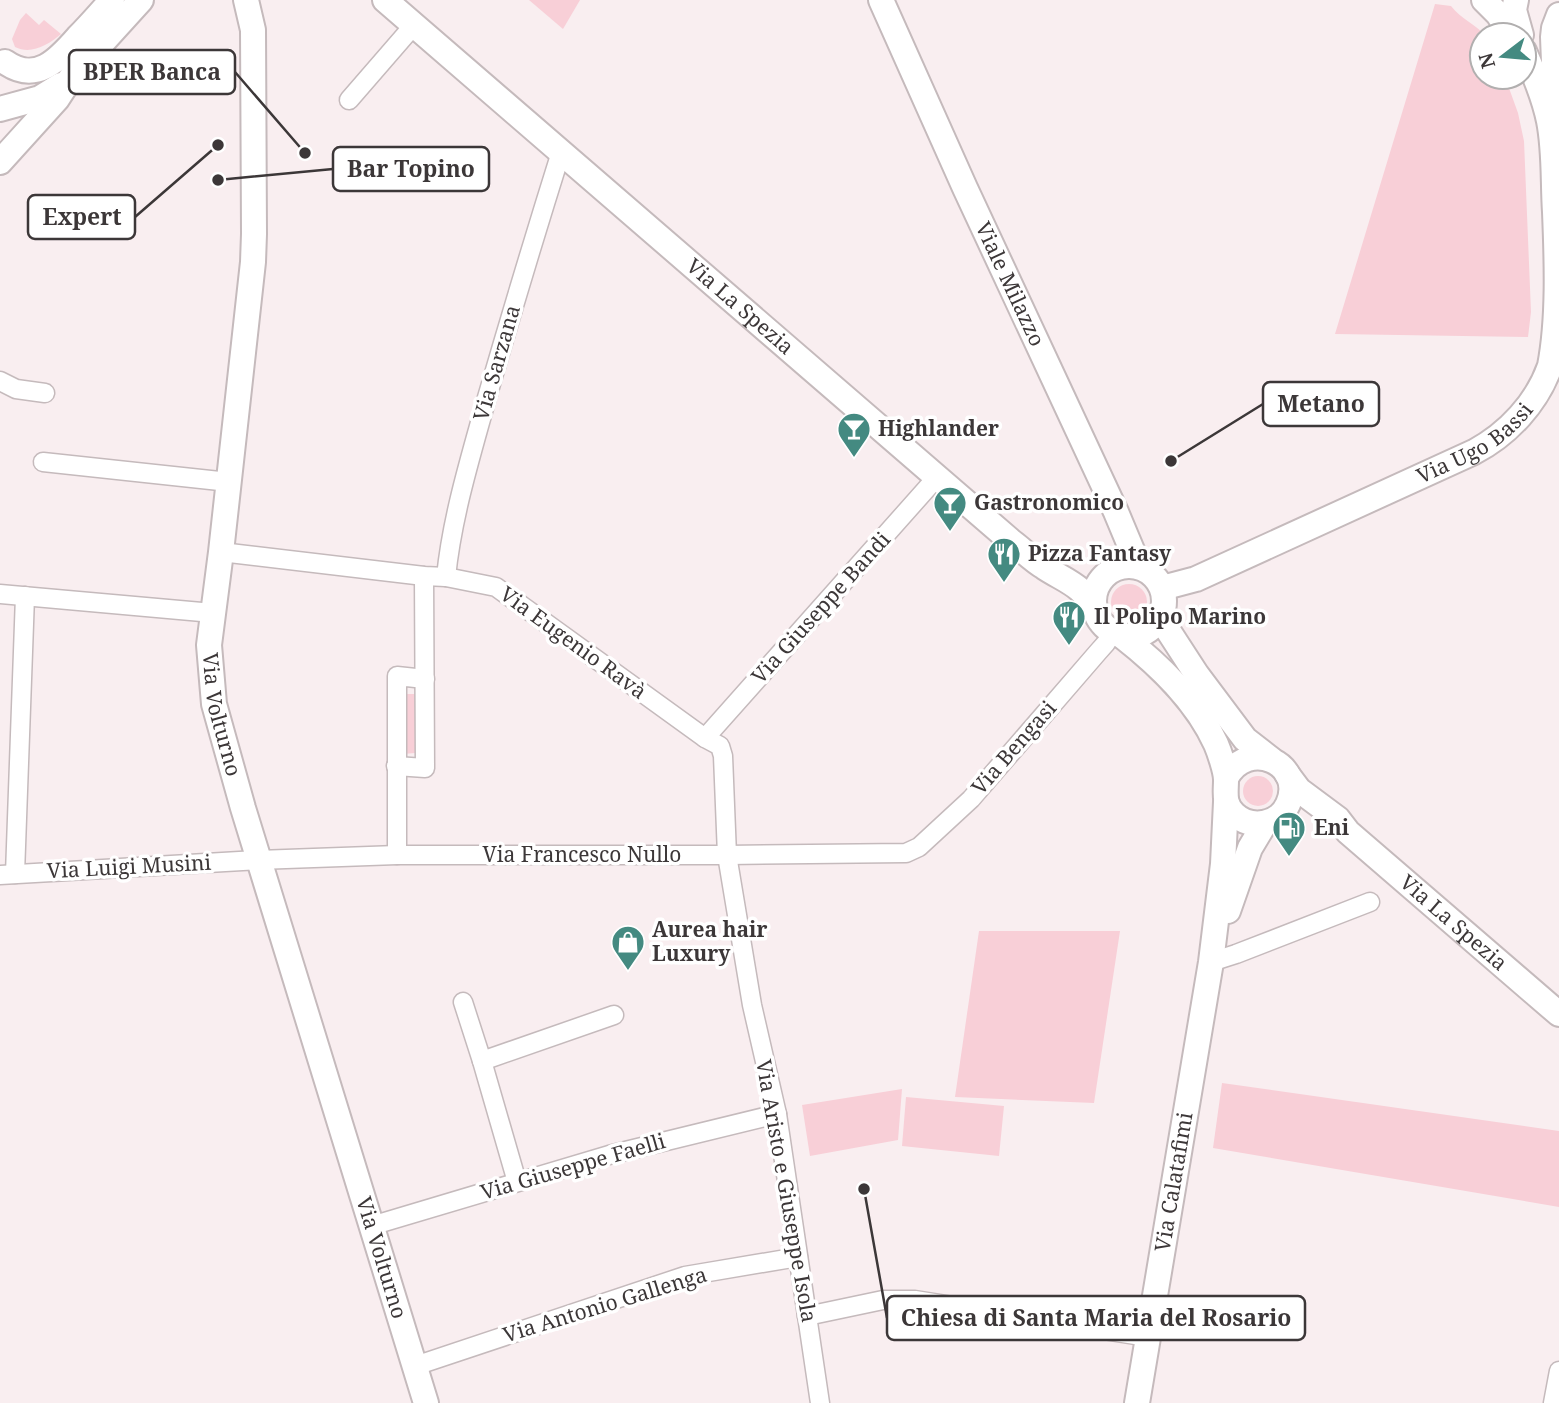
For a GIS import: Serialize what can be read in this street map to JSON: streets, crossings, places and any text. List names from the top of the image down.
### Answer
{
  "streets": {
    "street": [
      "Viale Milazzo",
      "Via La Spezia",
      "Via Sarzana",
      "Via Ugo Bassi",
      "Via Giuseppe Bandi",
      "Via Eugenio Ravà",
      "Via Volturno",
      "Via Bengasi",
      "Via Francesco Nullo",
      "Via Luigi Musini",
      "Via Giuseppe Faelli",
      "Via Calatafimi",
      "Via Aristo e Giuseppe Isola",
      "Via Antonio Gallenga"
    ]
  },
  "crossings": [
    ["Viale Milazzo", "Via La Spezia"],
    ["Viale Milazzo", "Via Ugo Bassi"],
    ["Viale Milazzo", "Via Bengasi"],
    ["Via La Spezia", "Via Sarzana"],
    ["Via La Spezia", "Via Ugo Bassi"],
    ["Via La Spezia", "Via Giuseppe Bandi"],
    ["Via La Spezia", "Via Bengasi"],
    ["Via La Spezia", "Via Calatafimi"],
    ["Via Sarzana", "Via Eugenio Ravà"],
    ["Via Ugo Bassi", "Via Bengasi"],
    ["Via Giuseppe Bandi", "Via Eugenio Ravà"],
    ["Via Eugenio Ravà", "Via Volturno"],
    ["Via Eugenio Ravà", "Via Francesco Nullo"],
    ["Via Eugenio Ravà", "Via Aristo e Giuseppe Isola"],
    ["Via Volturno", "Via Francesco Nullo"],
    ["Via Volturno", "Via Luigi Musini"],
    ["Via Volturno", "Via Giuseppe Faelli"],
    ["Via Volturno", "Via Antonio Gallenga"],
    ["Via Bengasi", "Via Francesco Nullo"],
    ["Via Francesco Nullo", "Via Luigi Musini"],
    ["Via Francesco Nullo", "Via Aristo e Giuseppe Isola"],
    ["Via Giuseppe Faelli", "Via Aristo e Giuseppe Isola"],
    ["Via Aristo e Giuseppe Isola", "Via Antonio Gallenga"]
  ],
  "places": {
    "other": [
      "Expert",
      "BPER Banca",
      "Bar Topino",
      "Metano",
      "Chiesa di Santa Maria del Rosario"
    ],
    "bar": ["Highlander", "Gastronomico"],
    "restaurant": ["Pizza Fantasy", "Il Polipo Marino"],
    "fuel station": ["Eni"],
    "shop": ["Aurea hair Luxury"]
  },
  "north": "left"
}
